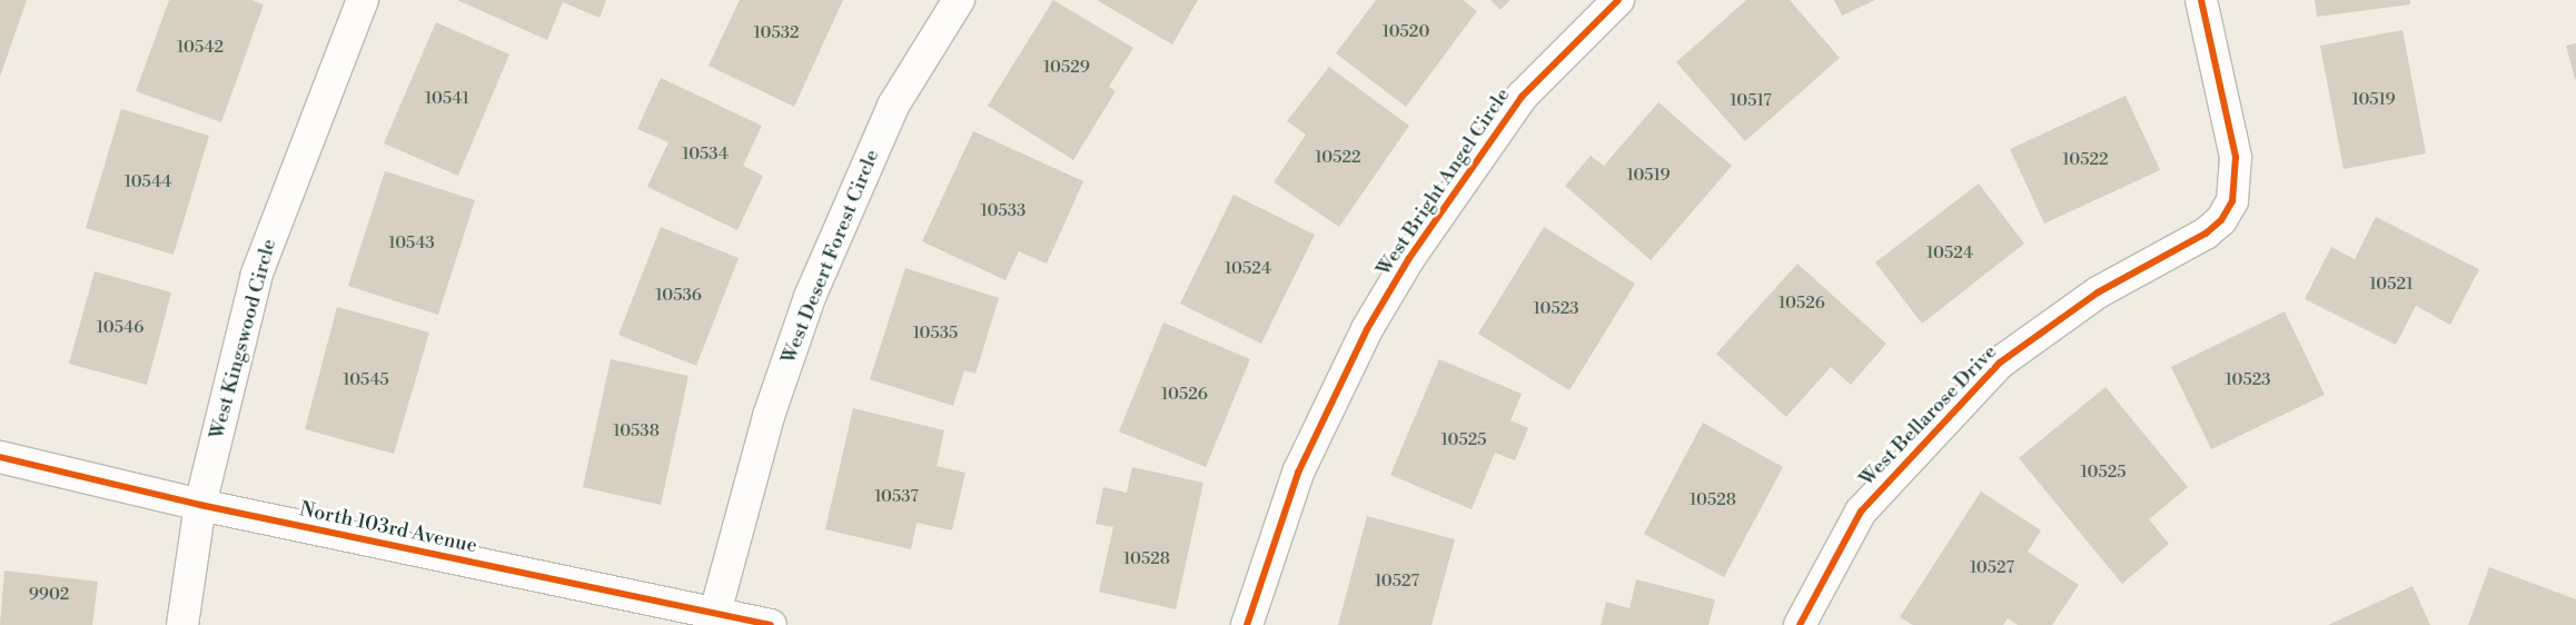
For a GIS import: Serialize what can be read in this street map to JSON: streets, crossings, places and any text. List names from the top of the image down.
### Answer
{
  "streets": {
    "street": [
      "West Bright Angel Circle",
      "West Desert Forest Circle",
      "West Kingswood Circle",
      "West Bellarose Drive",
      "North 103rd Avenue"
    ]
  },
  "crossings": [
    ["West Desert Forest Circle", "North 103rd Avenue"],
    ["West Kingswood Circle", "North 103rd Avenue"]
  ],
  "house_numbers": [
    "10520",
    "10532",
    "10542",
    "10529",
    "10541",
    "10519",
    "10517",
    "10534",
    "10522",
    "10522",
    "10519",
    "10544",
    "10533",
    "10543",
    "10524",
    "10524",
    "10521",
    "10536",
    "10526",
    "10523",
    "10546",
    "10535",
    "10545",
    "10523",
    "10526",
    "10538",
    "10525",
    "10525",
    "10537",
    "10528",
    "10528",
    "10527",
    "10527",
    "9902"
  ]
}
